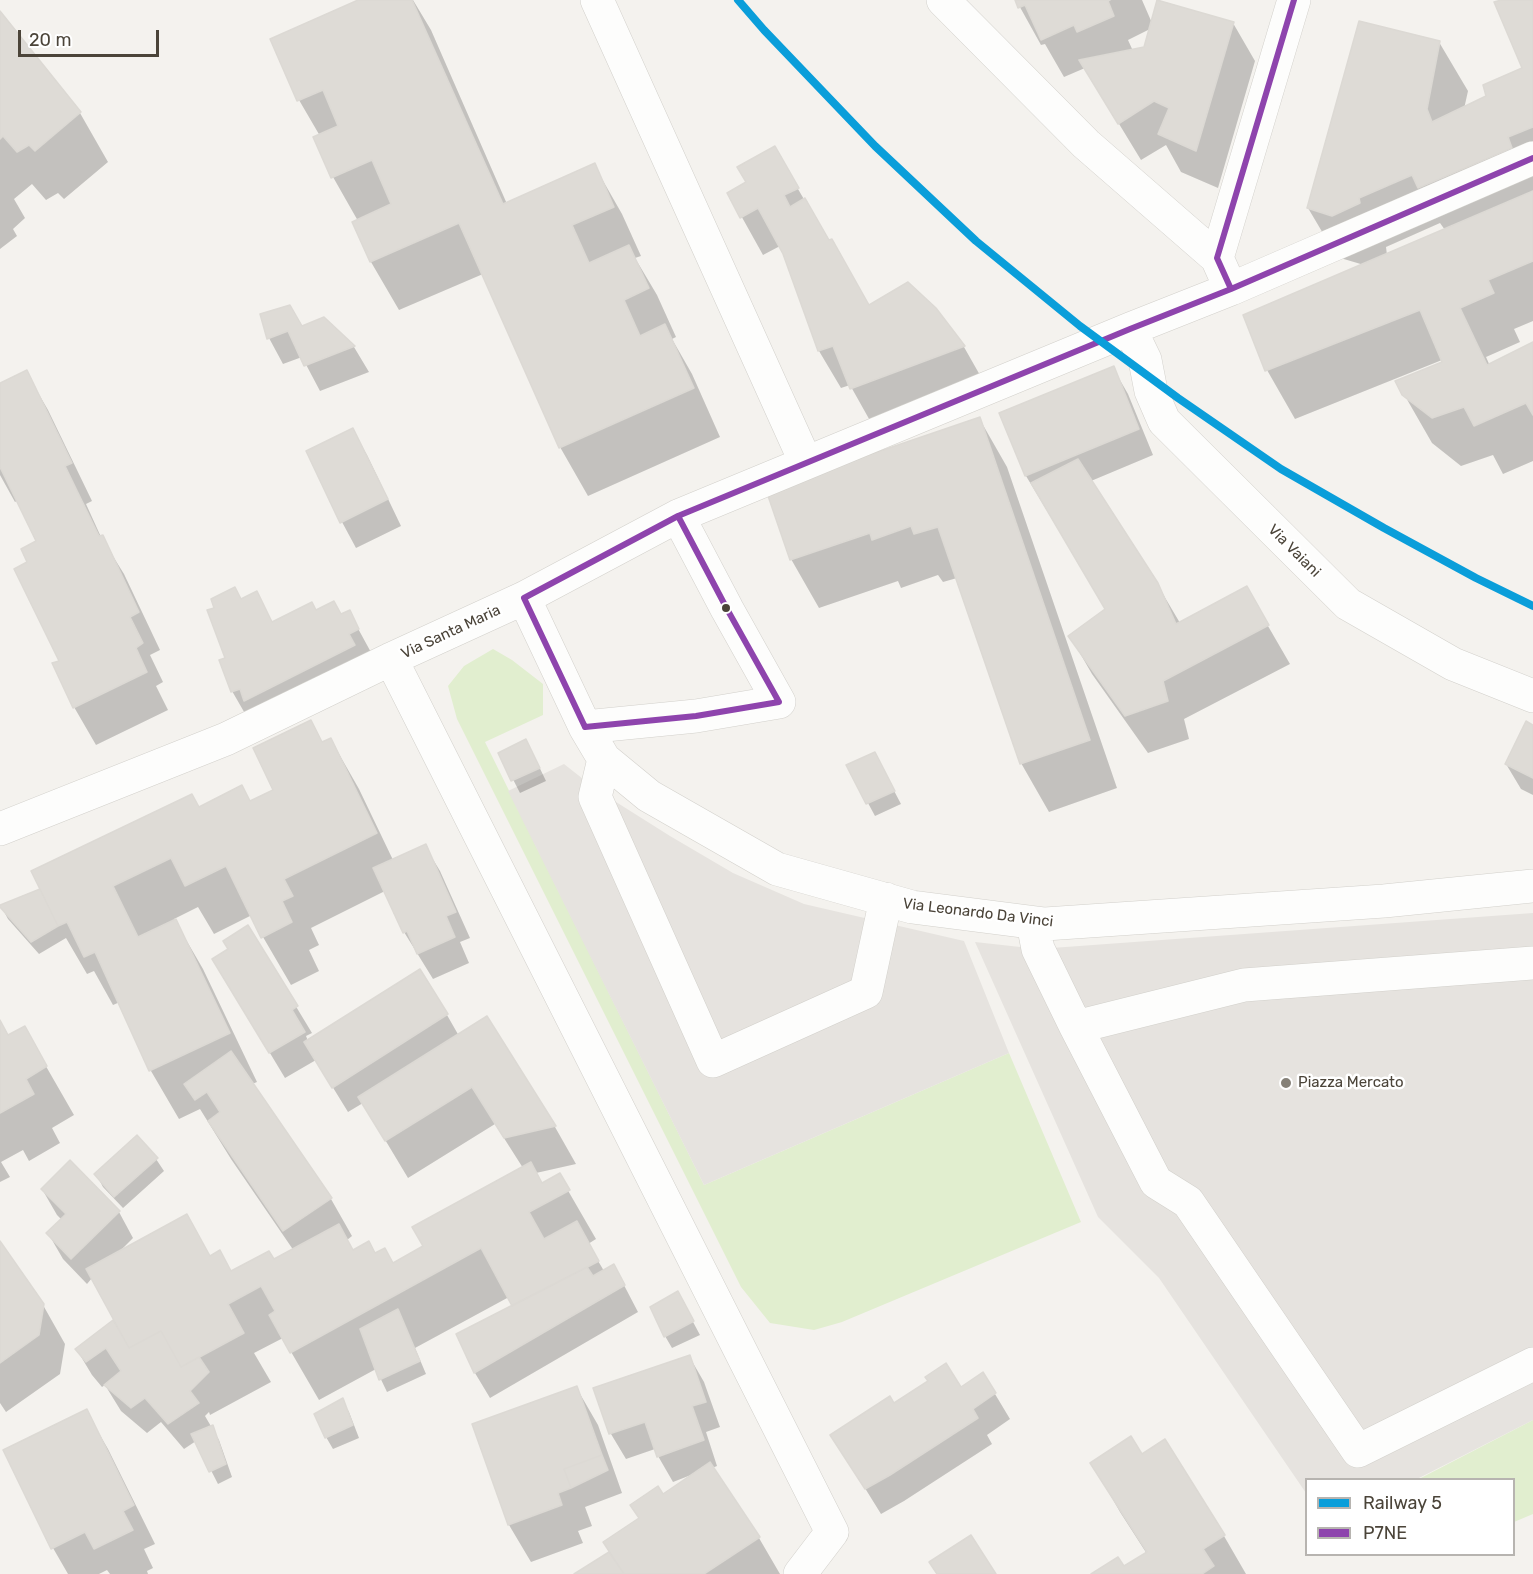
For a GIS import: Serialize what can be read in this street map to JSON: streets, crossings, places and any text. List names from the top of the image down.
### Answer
{
  "streets": {
    "street": ["Via Vaiani", "Via Santa Maria", "Via Leonardo Da Vinci"]
  },
  "crossings": [
    ["Via Vaiani", "Via Santa Maria"],
    ["Via Santa Maria", "Via Leonardo Da Vinci"]
  ],
  "places": ["Piazza Mercato"],
  "lines": ["rail line 5", "transit line P7NE"],
  "legend": ["Railway 5", "P7NE"],
  "scale_bar": "20 m"
}
